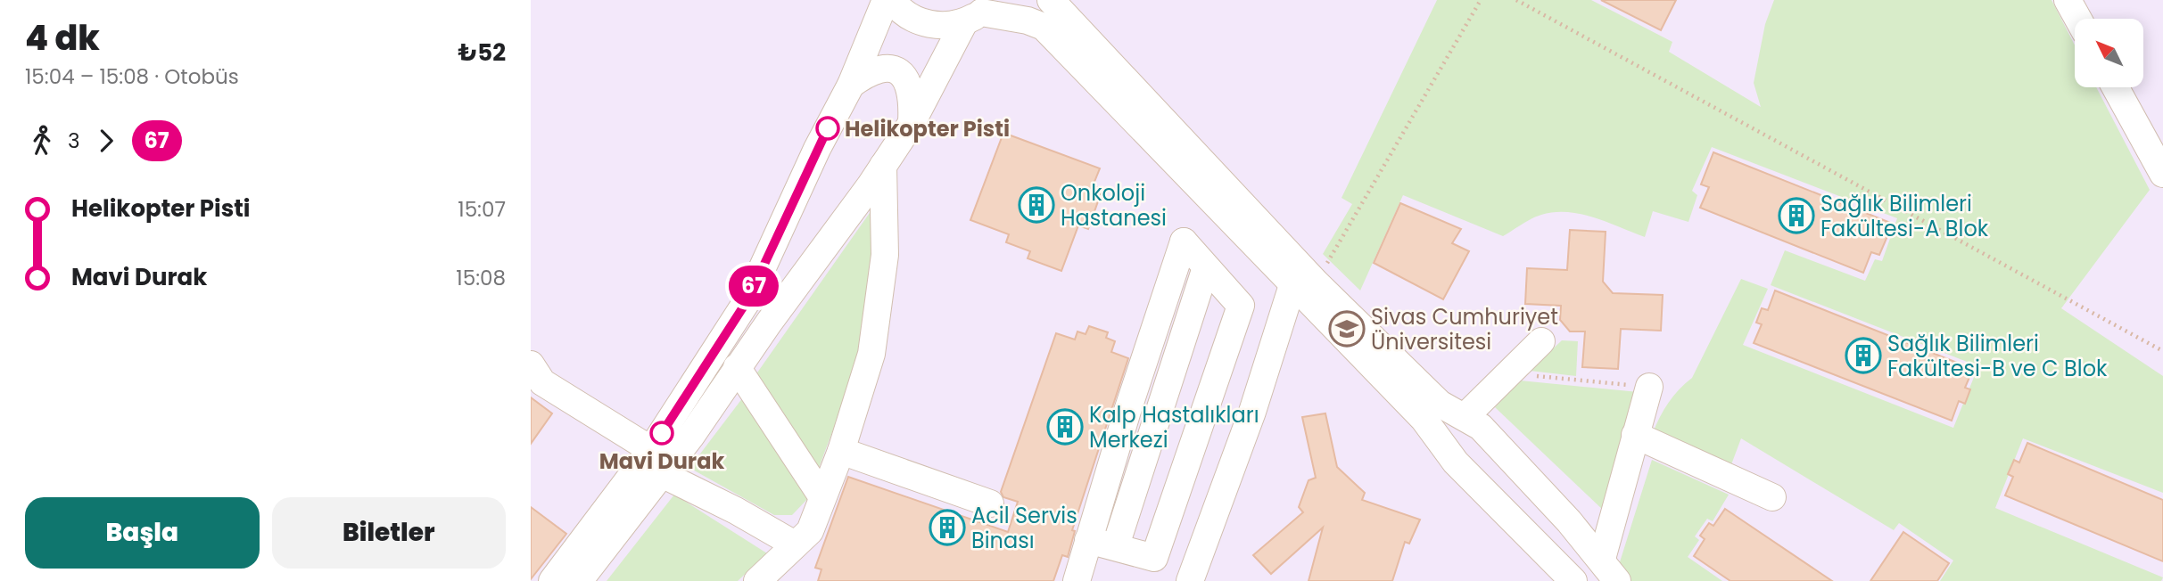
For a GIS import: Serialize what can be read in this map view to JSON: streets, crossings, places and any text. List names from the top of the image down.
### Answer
{
  "places": {
    "other": ["Helikopter Pisti", "Mavi Durak"],
    "building": [
      "Onkoloji Hastanesi",
      "Sağlık Bilimleri Fakültesi-A Blok",
      "Sağlık Bilimleri Fakültesi-B ve C Blok",
      "Kalp Hastalıkları Merkezi",
      "Acil Servis Binası"
    ],
    "school or university": ["Sivas Cumhuriyet Üniversitesi"]
  },
  "lines": ["bus line 67"],
  "north": "top left",
  "page": {
    "heading": ["4 dk", "15:04 – 15:08 · Otobüs", "₺52"],
    "on_map": "67",
    "legs": ["3", "67"],
    "list": [
      {
        "name": "Helikopter Pisti",
        "value": "15:07"
      },
      {
        "name": "Mavi Durak",
        "value": "15:08"
      }
    ],
    "buttons": ["Başla", "Biletler"]
  }
}
